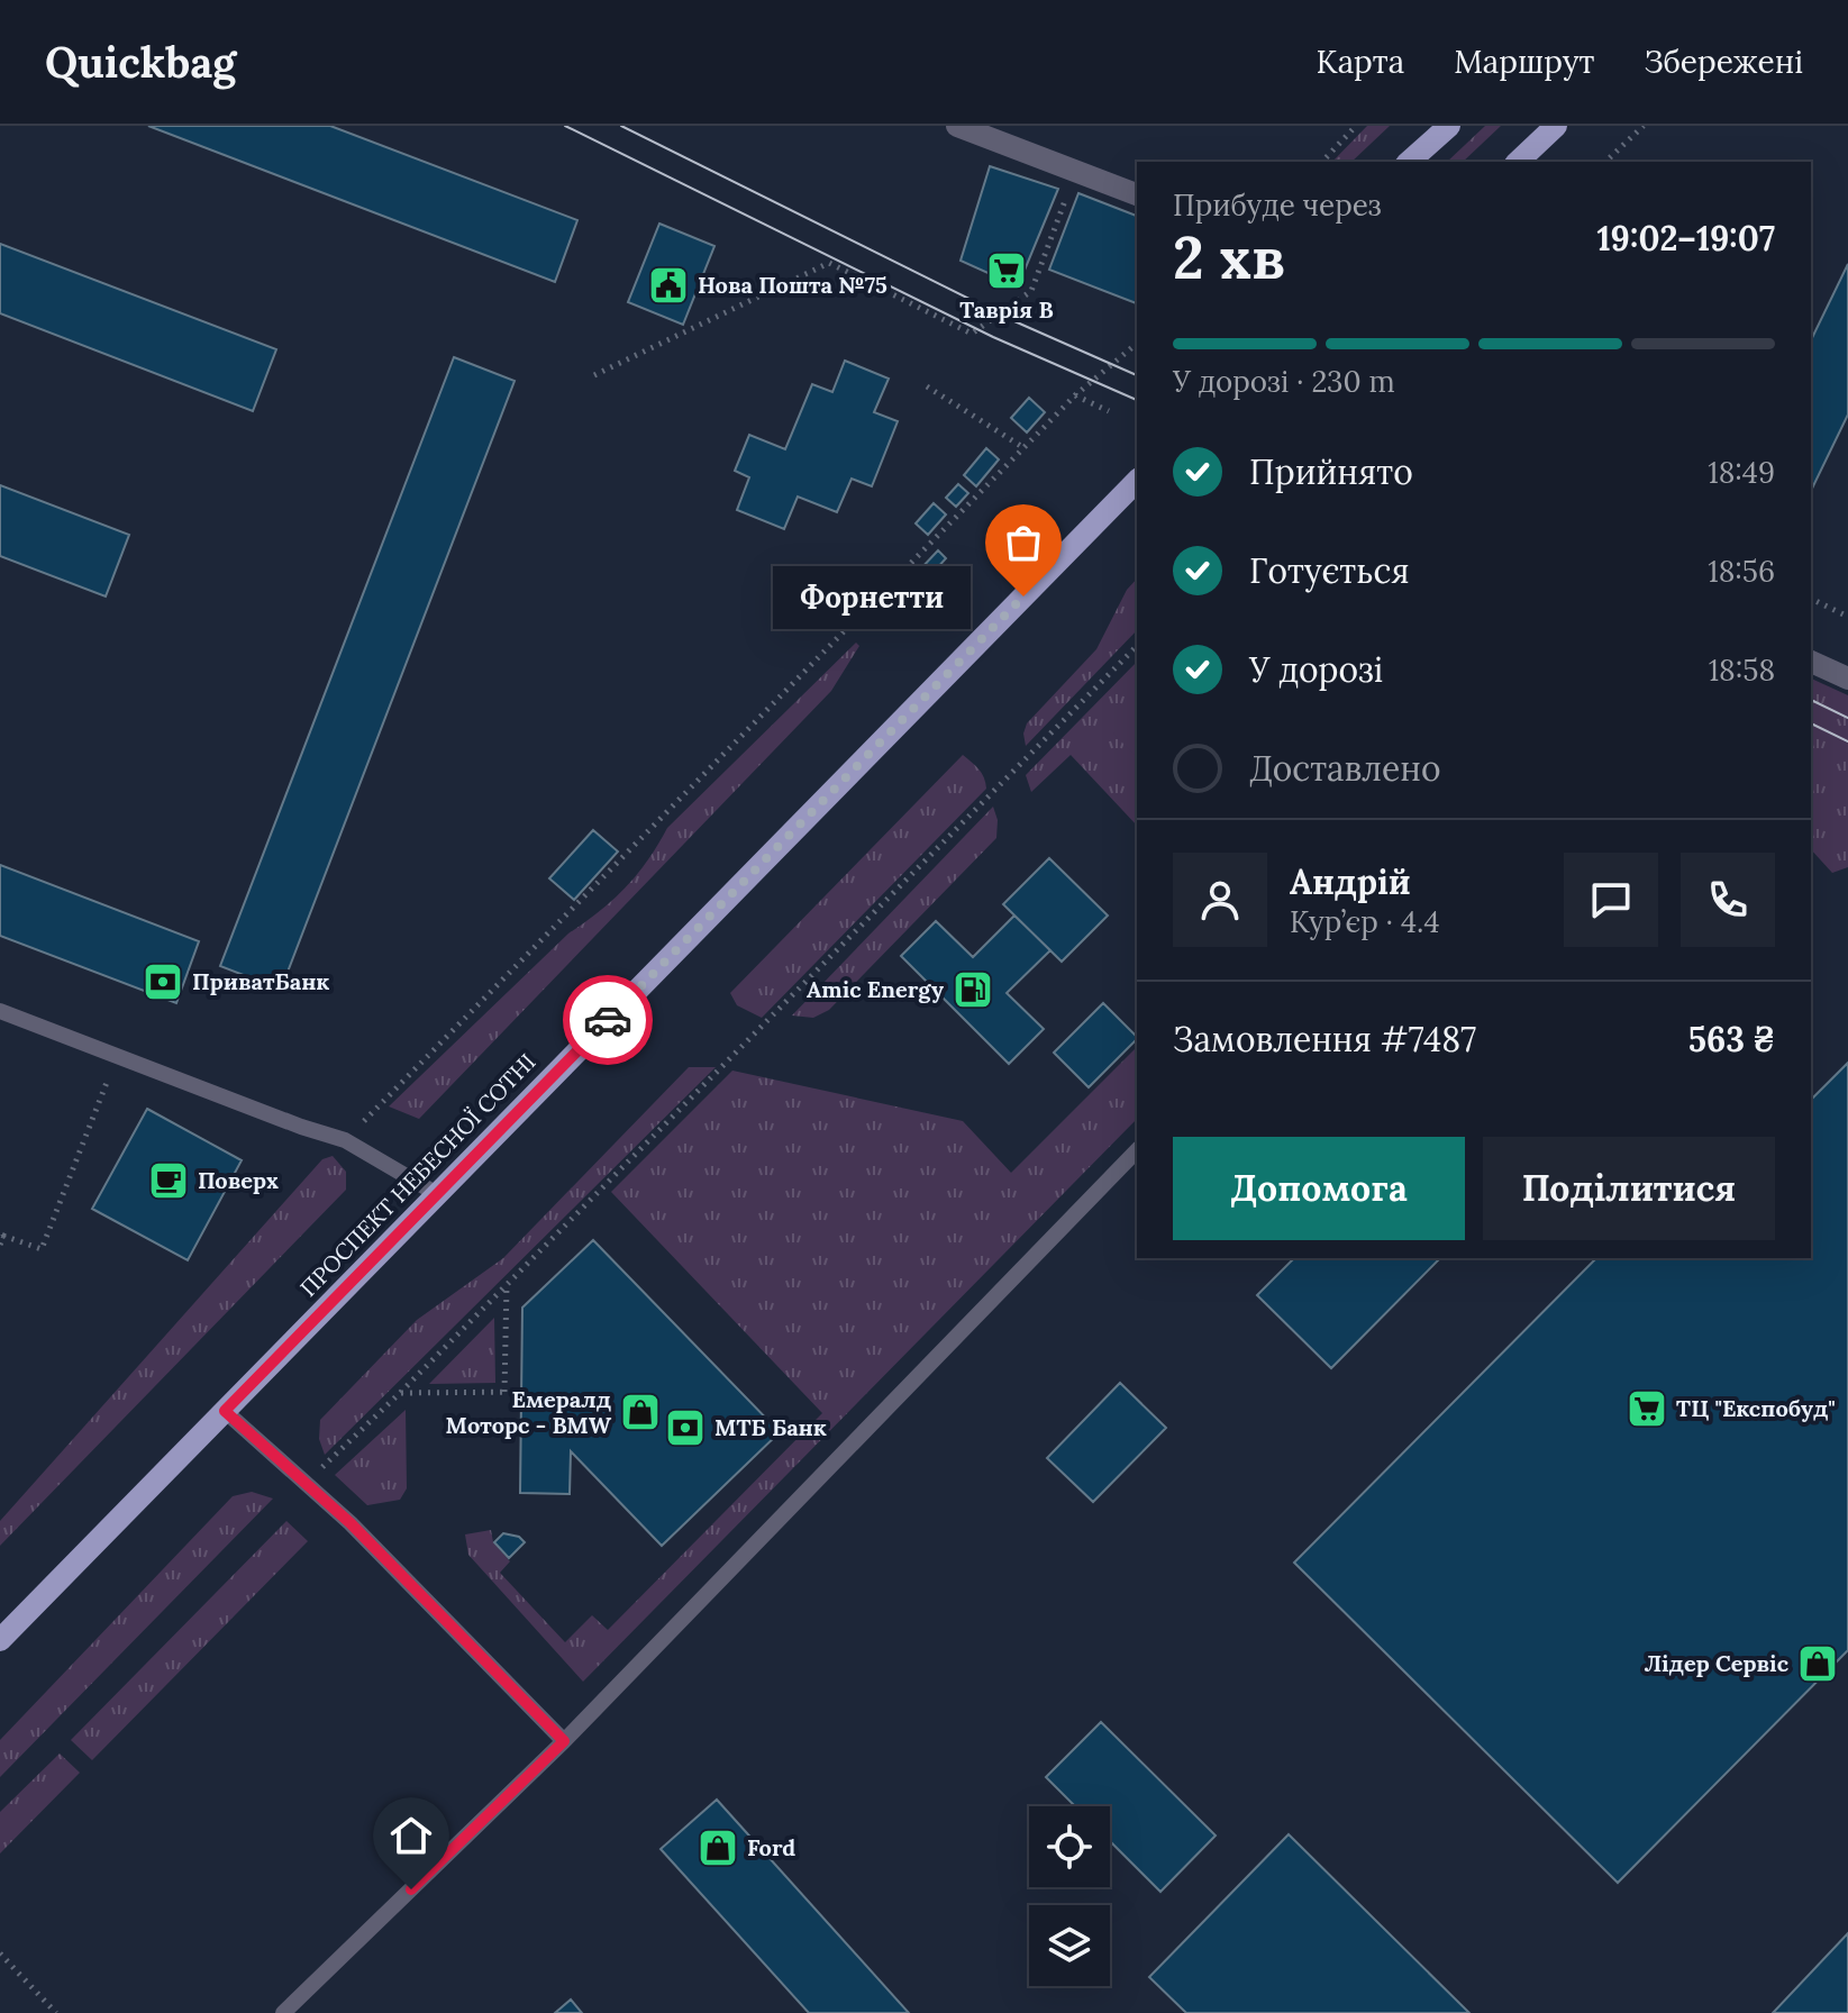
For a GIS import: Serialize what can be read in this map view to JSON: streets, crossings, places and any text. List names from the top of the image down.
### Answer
{
  "streets": {
    "main road": ["ПРОСПЕКТ НЕБЕСНОЇ СОТНІ"]
  },
  "places": {
    "supermarket": ["Таврія В", "ТЦ \"Експобуд\""],
    "public building": ["Нова Пошта №75"],
    "other": ["Форнетти"],
    "bank": ["ПриватБанк", "МТБ Банк"],
    "fuel station": ["Amic Energy"],
    "cafe": ["Поверх"],
    "shop": ["Емералд Моторс - BMW", "Лідер Сервіс", "Ford"]
  },
  "page": {
    "header": "Quickbag",
    "nav": ["Карта", "Маршрут", "Збережені"],
    "heading": ["2 хв", "Прибуде через", "19:02–19:07"],
    "panel": [
      "Андрій",
      "Кур’єр · 4.4",
      "Замовлення #7487",
      "563 ₴"
    ],
    "bar": "У дорозі · 230 m",
    "list": [
      ["Прийнято", "18:49"],
      ["Готується", "18:56"],
      ["У дорозі", "18:58"],
      "Доставлено"
    ],
    "bubble": "Форнетти",
    "buttons": ["Допомога", "Поділитися"]
  }
}
